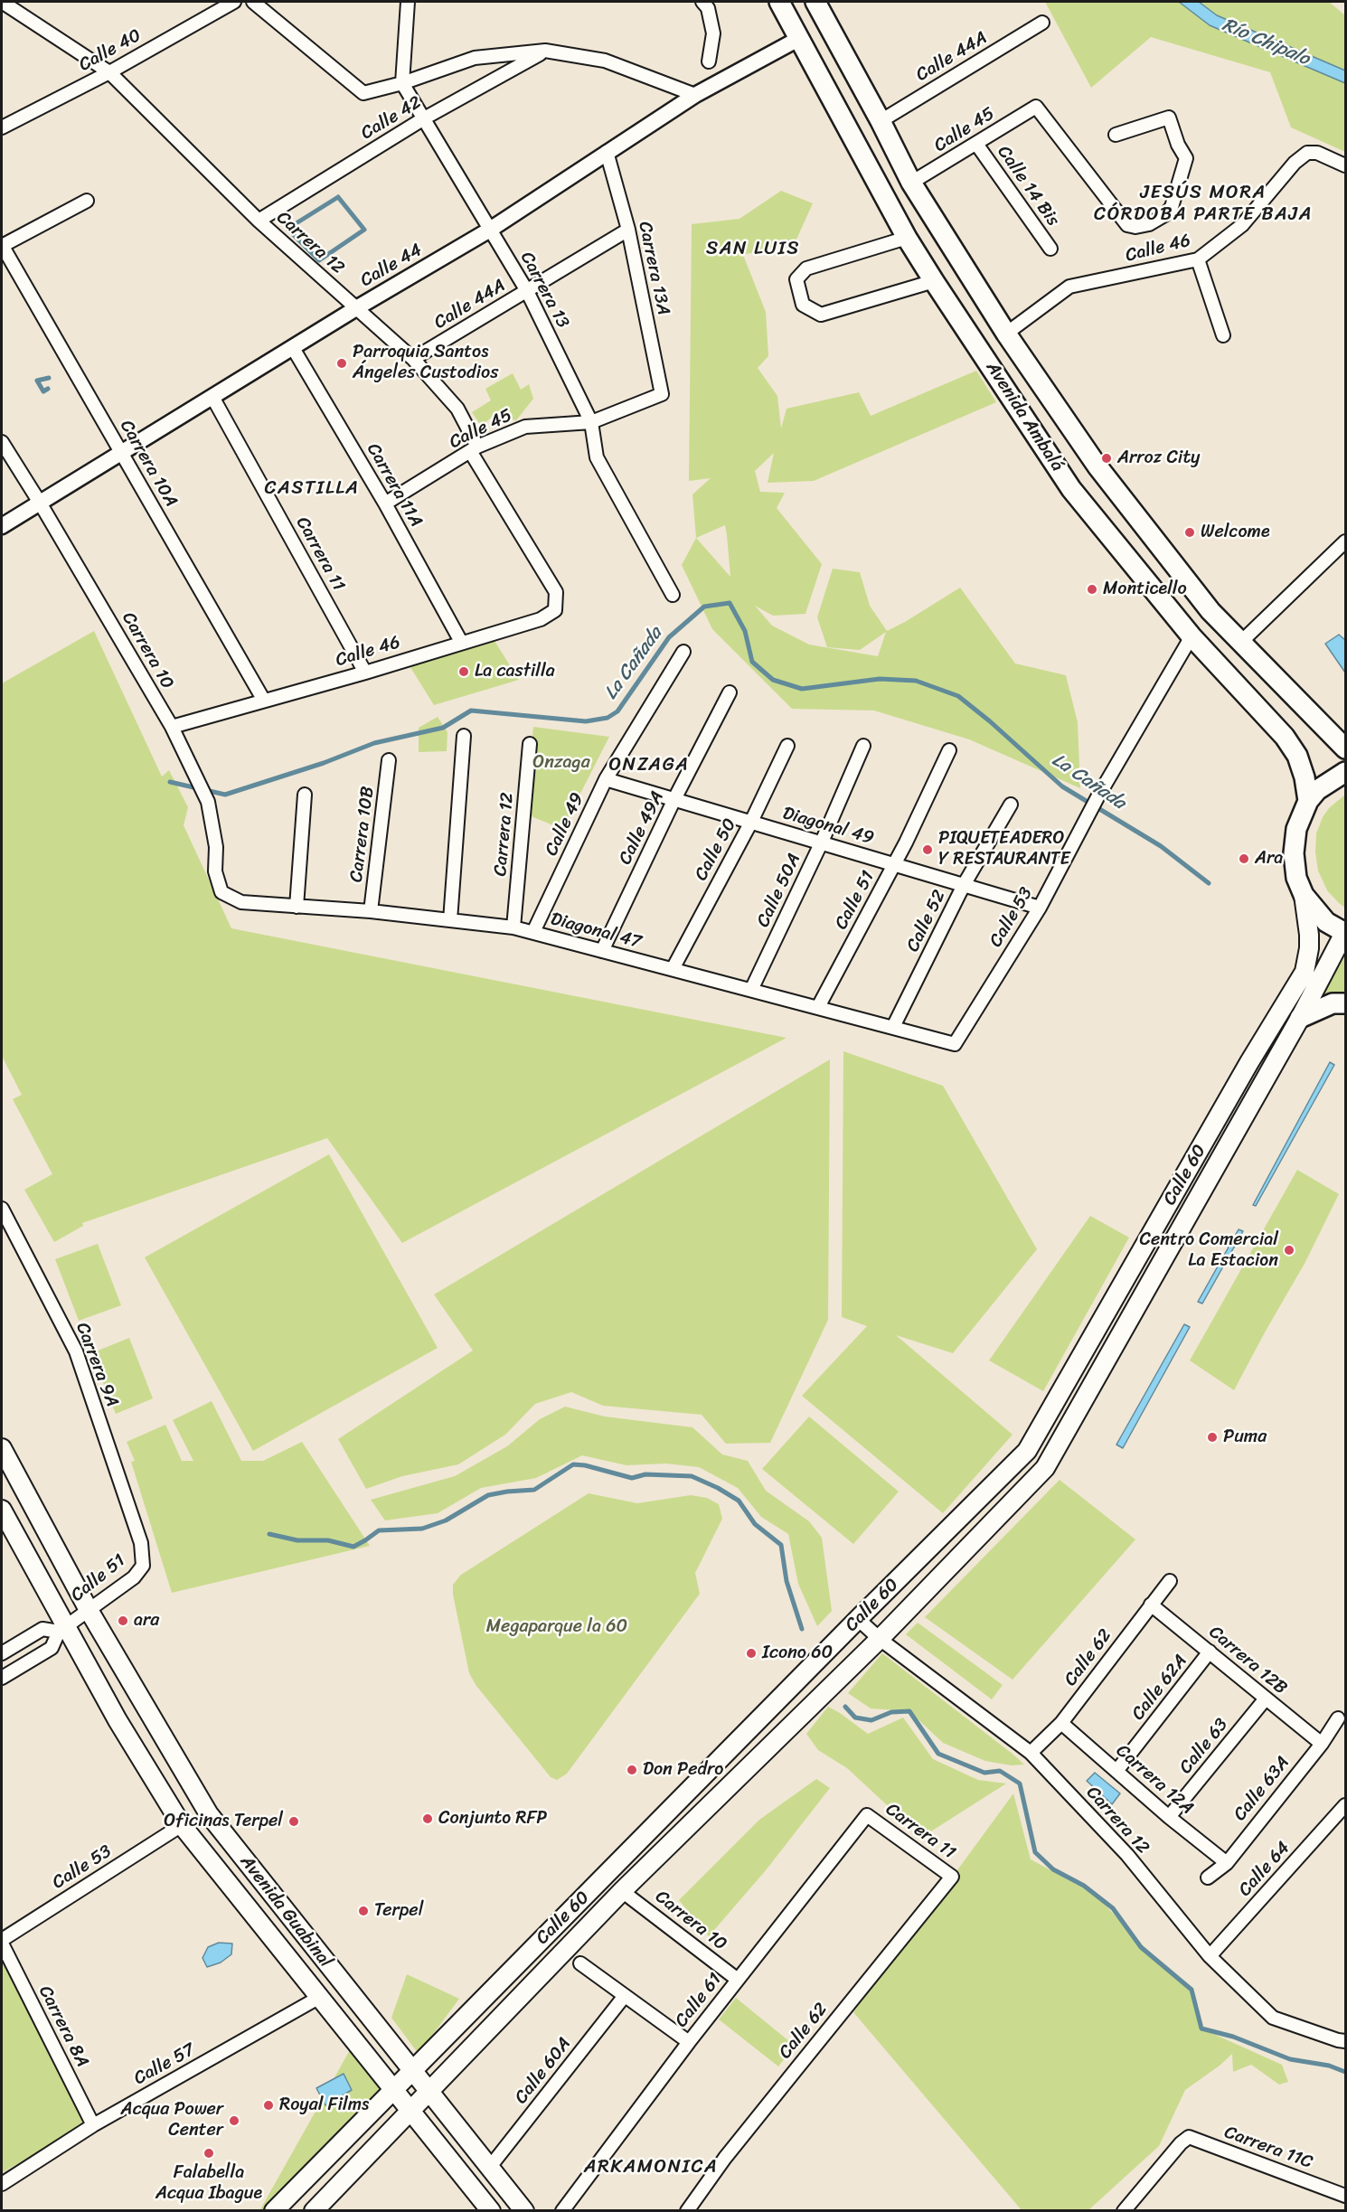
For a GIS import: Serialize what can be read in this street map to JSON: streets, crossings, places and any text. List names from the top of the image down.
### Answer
{
  "streets": {
    "main road": ["Avenida Ambalá", "Calle 60", "Avenida Guabinal"],
    "street": [
      "Calle 40",
      "Calle 44A",
      "Calle 42",
      "Calle 45",
      "Calle 14 Bis",
      "Carrera 12",
      "Calle 46",
      "Calle 44",
      "Carrera 13A",
      "Carrera 13",
      "Carrera 10A",
      "Carrera 11A",
      "Carrera 11",
      "Carrera 10",
      "Calle 49",
      "Diagonal 49",
      "Calle 49A",
      "Carrera 10B",
      "Calle 50",
      "Calle 50A",
      "Calle 51",
      "Calle 53",
      "Calle 52",
      "Diagonal 47",
      "Carrera 9A",
      "Calle 62",
      "Carrera 12B",
      "Calle 62A",
      "Calle 63",
      "Carrera 12A",
      "Calle 63A",
      "Calle 64",
      "Calle 61",
      "Carrera 8A",
      "Calle 57",
      "Calle 60A",
      "Carrera 11C"
    ]
  },
  "crossings": [
    ["Calle 40", "Carrera 12"],
    ["Calle 44A", "Carrera 12"],
    ["Calle 44A", "Carrera 13A"],
    ["Calle 44A", "Carrera 13"],
    ["Calle 44A", "Avenida Ambalá"],
    ["Calle 42", "Carrera 12"],
    ["Calle 42", "Carrera 13"],
    ["Calle 45", "Calle 14 Bis"],
    ["Calle 45", "Carrera 12"],
    ["Calle 45", "Carrera 13A"],
    ["Calle 45", "Carrera 13"],
    ["Calle 45", "Avenida Ambalá"],
    ["Calle 45", "Carrera 11A"],
    ["Carrera 12", "Calle 46"],
    ["Carrera 12", "Calle 44"],
    ["Carrera 12", "Diagonal 47"],
    ["Carrera 12", "Calle 60"],
    ["Carrera 12", "Calle 62"],
    ["Carrera 12", "Calle 64"],
    ["Calle 46", "Avenida Ambalá"],
    ["Calle 46", "Carrera 10A"],
    ["Calle 46", "Carrera 11A"],
    ["Calle 46", "Carrera 11"],
    ["Calle 46", "Carrera 10"],
    ["Calle 44", "Carrera 13A"],
    ["Calle 44", "Carrera 13"],
    ["Calle 44", "Avenida Ambalá"],
    ["Calle 44", "Carrera 10A"],
    ["Calle 44", "Carrera 11A"],
    ["Calle 44", "Carrera 11"],
    ["Calle 44", "Carrera 10"],
    ["Avenida Ambalá", "Calle 53"],
    ["Carrera 11", "Calle 62"],
    ["Carrera 11", "Calle 61"],
    ["Carrera 10", "Diagonal 47"],
    ["Carrera 10", "Calle 60"],
    ["Carrera 10", "Calle 61"],
    ["Calle 49", "Diagonal 49"],
    ["Calle 49", "Diagonal 47"],
    ["Diagonal 49", "Calle 49A"],
    ["Diagonal 49", "Calle 50"],
    ["Diagonal 49", "Calle 50A"],
    ["Diagonal 49", "Calle 51"],
    ["Diagonal 49", "Calle 53"],
    ["Diagonal 49", "Calle 52"],
    ["Calle 49A", "Diagonal 47"],
    ["Carrera 10B", "Diagonal 47"],
    ["Calle 50", "Diagonal 47"],
    ["Calle 50A", "Diagonal 47"],
    ["Calle 51", "Diagonal 47"],
    ["Calle 51", "Carrera 9A"],
    ["Calle 51", "Avenida Guabinal"],
    ["Calle 53", "Diagonal 47"],
    ["Calle 53", "Avenida Guabinal"],
    ["Calle 53", "Carrera 8A"],
    ["Calle 52", "Diagonal 47"],
    ["Calle 60", "Avenida Guabinal"],
    ["Calle 62", "Carrera 12B"],
    ["Calle 62", "Carrera 12A"],
    ["Carrera 12B", "Calle 62A"],
    ["Carrera 12B", "Calle 63"],
    ["Carrera 12B", "Calle 63A"],
    ["Calle 62A", "Carrera 12A"],
    ["Calle 63", "Carrera 12A"],
    ["Carrera 12A", "Calle 63A"],
    ["Avenida Guabinal", "Calle 57"],
    ["Avenida Guabinal", "Calle 60A"],
    ["Carrera 8A", "Calle 57"]
  ],
  "districts": [
    "JESÚS MORA CÓRDOBA PARTE BAJA",
    "SAN LUIS",
    "CASTILLA",
    "ONZAGA",
    "ARKAMONICA"
  ],
  "water": ["Río Chipalo", "La Cañada"],
  "parks": ["Onzaga", "Megaparque la 60"],
  "places": [
    "Parroquia Santos Ángeles Custodios",
    "Arroz City",
    "Welcome",
    "Monticello",
    "La castilla",
    "PIQUETEADERO Y RESTAURANTE",
    "Ara",
    "Centro Comercial La Estacion",
    "Puma",
    "ara",
    "Icono 60",
    "Don Pedro",
    "Conjunto RFP",
    "Oficinas Terpel",
    "Terpel",
    "Royal Films",
    "Acqua Power Center",
    "Falabella Acqua Ibague"
  ]
}
